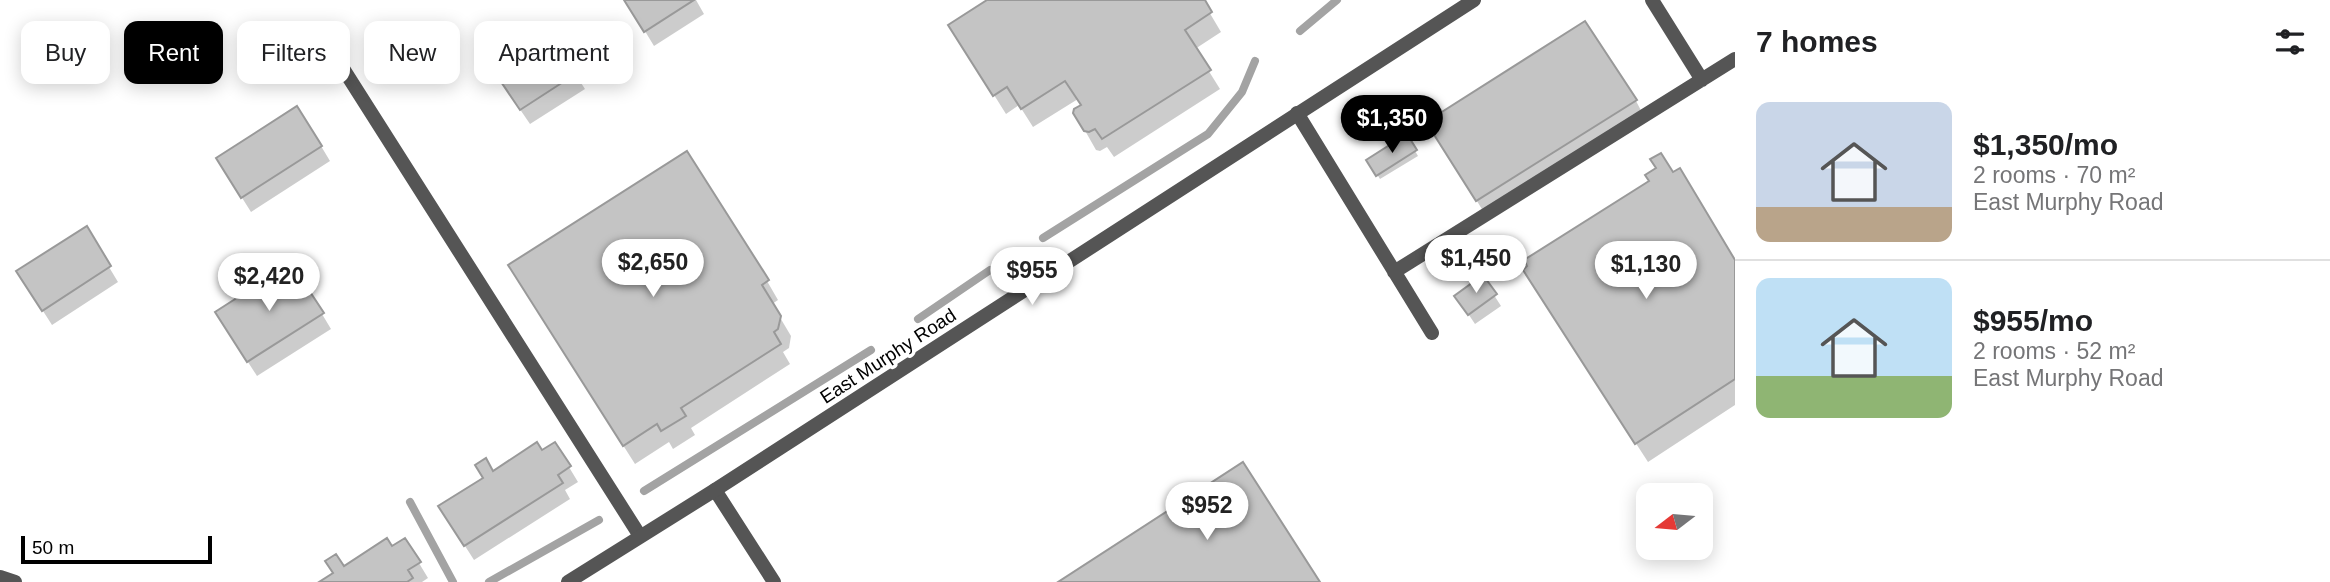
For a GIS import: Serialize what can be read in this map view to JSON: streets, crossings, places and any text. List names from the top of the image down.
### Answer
{
  "streets": {
    "street": ["East Murphy Road"]
  },
  "scale_bar": "50 m",
  "north": "left",
  "page": {
    "heading": "7 homes",
    "chip": [
      "Buy",
      "Rent",
      "Filters",
      "New",
      "Apartment"
    ],
    "list": [
      {
        "name": "$1,350/mo",
        "note": "2 rooms · 70 m² · East Murphy Road"
      },
      {
        "name": "$955/mo",
        "note": "2 rooms · 52 m² · East Murphy Road"
      }
    ],
    "price": [
      "$1,350",
      "$1,450",
      "$2,650",
      "$1,130",
      "$955",
      "$2,420",
      "$952"
    ],
    "scale": "50 m"
  }
}
